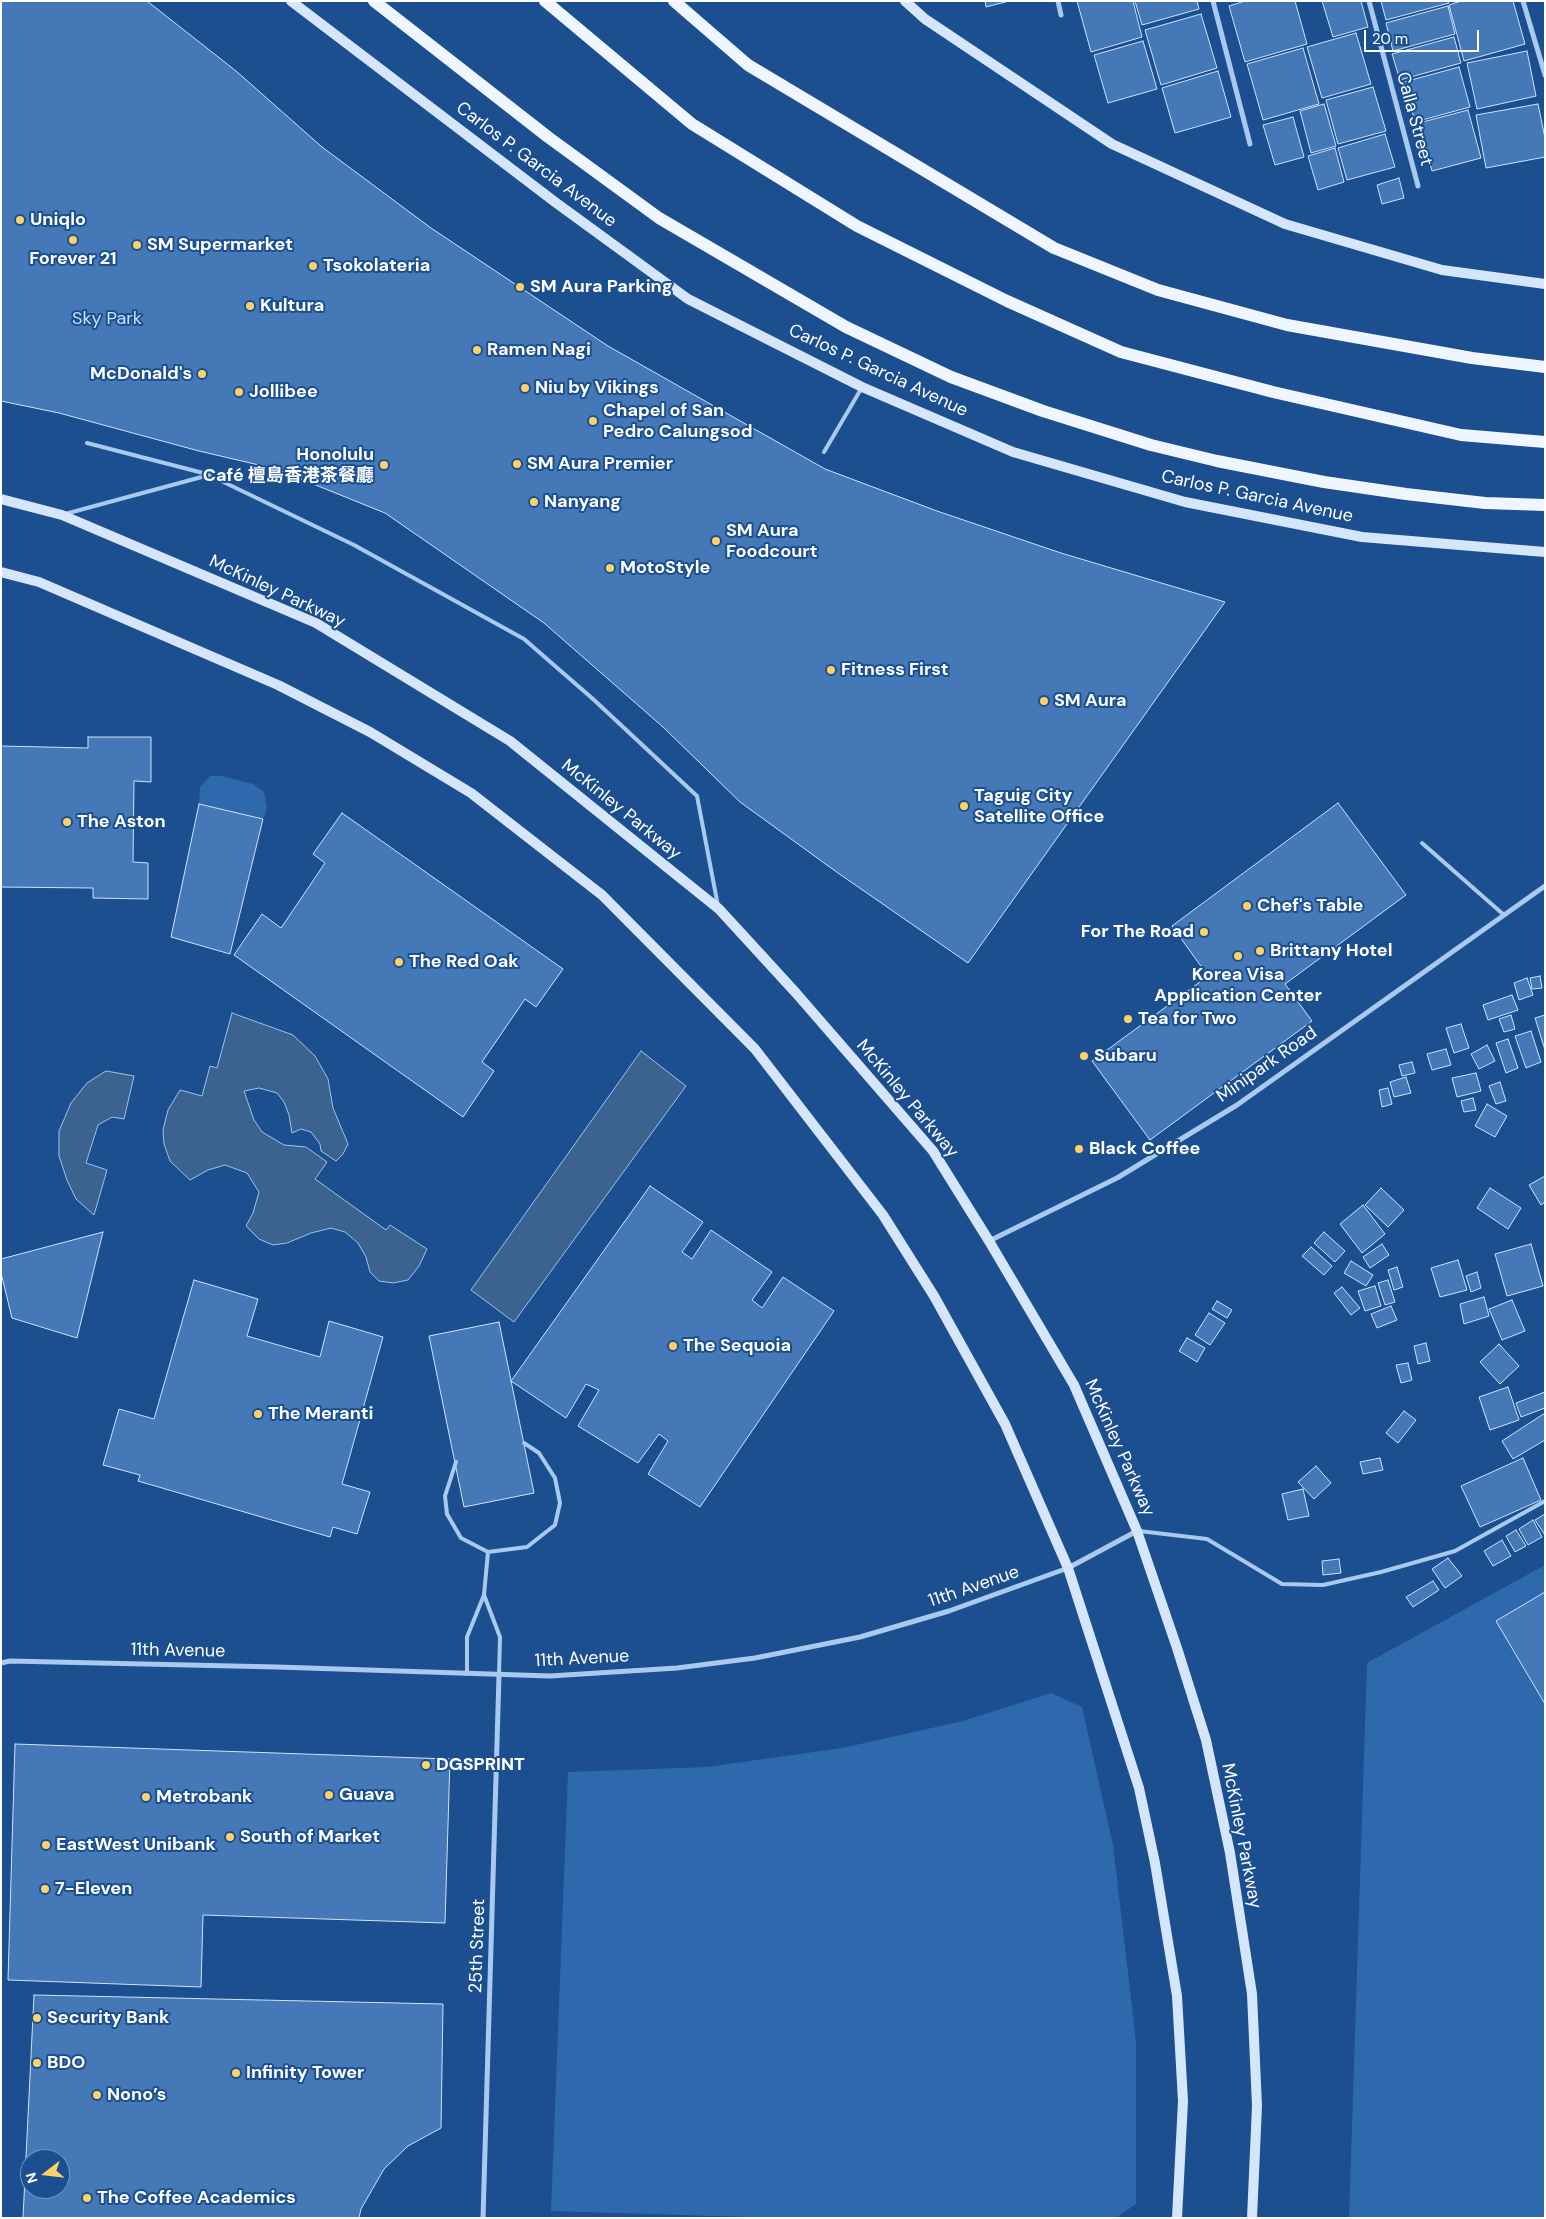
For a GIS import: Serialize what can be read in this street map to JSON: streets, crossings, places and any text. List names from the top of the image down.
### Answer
{
  "streets": {
    "main road": ["Carlos P. Garcia Avenue", "McKinley Parkway"],
    "street": [
      "Calla Street",
      "Minipark Road",
      "11th Avenue",
      "25th Street"
    ]
  },
  "crossings": [
    ["McKinley Parkway", "Minipark Road"],
    ["McKinley Parkway", "11th Avenue"],
    ["11th Avenue", "25th Street"]
  ],
  "parks": ["Sky Park"],
  "places": [
    "Uniqlo",
    "Forever 21",
    "SM Supermarket",
    "Tsokolateria",
    "SM Aura Parking",
    "Kultura",
    "Ramen Nagi",
    "McDonald's",
    "Niu by Vikings",
    "Jollibee",
    "Chapel of San Pedro Calungsod",
    "SM Aura Premier",
    "Honolulu Café 檀島香港茶餐廳",
    "Nanyang",
    "SM Aura Foodcourt",
    "MotoStyle",
    "Fitness First",
    "SM Aura",
    "Taguig City Satellite Office",
    "The Aston",
    "Chef's Table",
    "For The Road",
    "Brittany Hotel",
    "Korea Visa Application Center",
    "The Red Oak",
    "Tea for Two",
    "Subaru",
    "Black Coffee",
    "The Sequoia",
    "The Meranti",
    "DGSPRINT",
    "Guava",
    "Metrobank",
    "South of Market",
    "EastWest Unibank",
    "7-Eleven",
    "Security Bank",
    "BDO",
    "Infinity Tower",
    "Nono’s",
    "The Coffee Academics"
  ],
  "scale_bar": "20 m",
  "north": "left"
}
